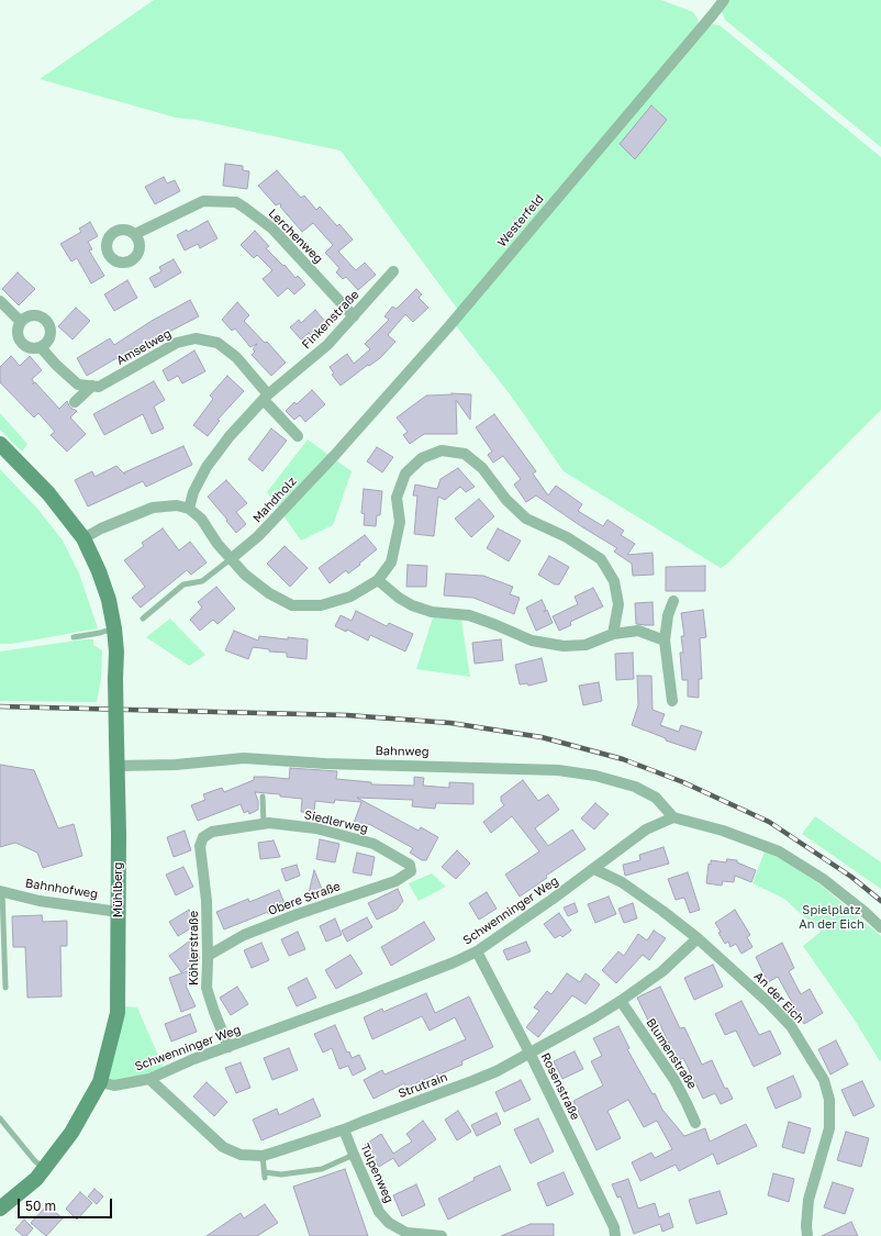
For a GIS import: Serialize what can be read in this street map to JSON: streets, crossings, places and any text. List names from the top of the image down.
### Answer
{
  "streets": {
    "street": [
      "Westerfeld",
      "Lerchenweg",
      "Finkenstraße",
      "Amselweg",
      "Mahdholz",
      "Bahnweg",
      "Siedlerweg",
      "Bahnhofweg",
      "Mühlberg",
      "Obere Straße",
      "Schwenninger Weg",
      "Köhlerstraße",
      "An der Eich",
      "Blumenstraße",
      "Strutrain",
      "Rosenstraße",
      "Tulpenweg"
    ]
  },
  "crossings": [
    ["Westerfeld", "Mahdholz"],
    ["Lerchenweg", "Finkenstraße"],
    ["Finkenstraße", "Amselweg"],
    ["Bahnweg", "Mühlberg"],
    ["Bahnweg", "Schwenninger Weg"],
    ["Siedlerweg", "Obere Straße"],
    ["Siedlerweg", "Köhlerstraße"],
    ["Bahnhofweg", "Mühlberg"],
    ["Mühlberg", "Schwenninger Weg"],
    ["Obere Straße", "Köhlerstraße"],
    ["Schwenninger Weg", "Köhlerstraße"],
    ["Schwenninger Weg", "An der Eich"],
    ["Schwenninger Weg", "Strutrain"],
    ["Schwenninger Weg", "Rosenstraße"],
    ["An der Eich", "Strutrain"],
    ["Blumenstraße", "Strutrain"],
    ["Strutrain", "Rosenstraße"],
    ["Strutrain", "Tulpenweg"]
  ],
  "parks": ["Spielplatz An der Eich"],
  "scale_bar": "50 m"
}
